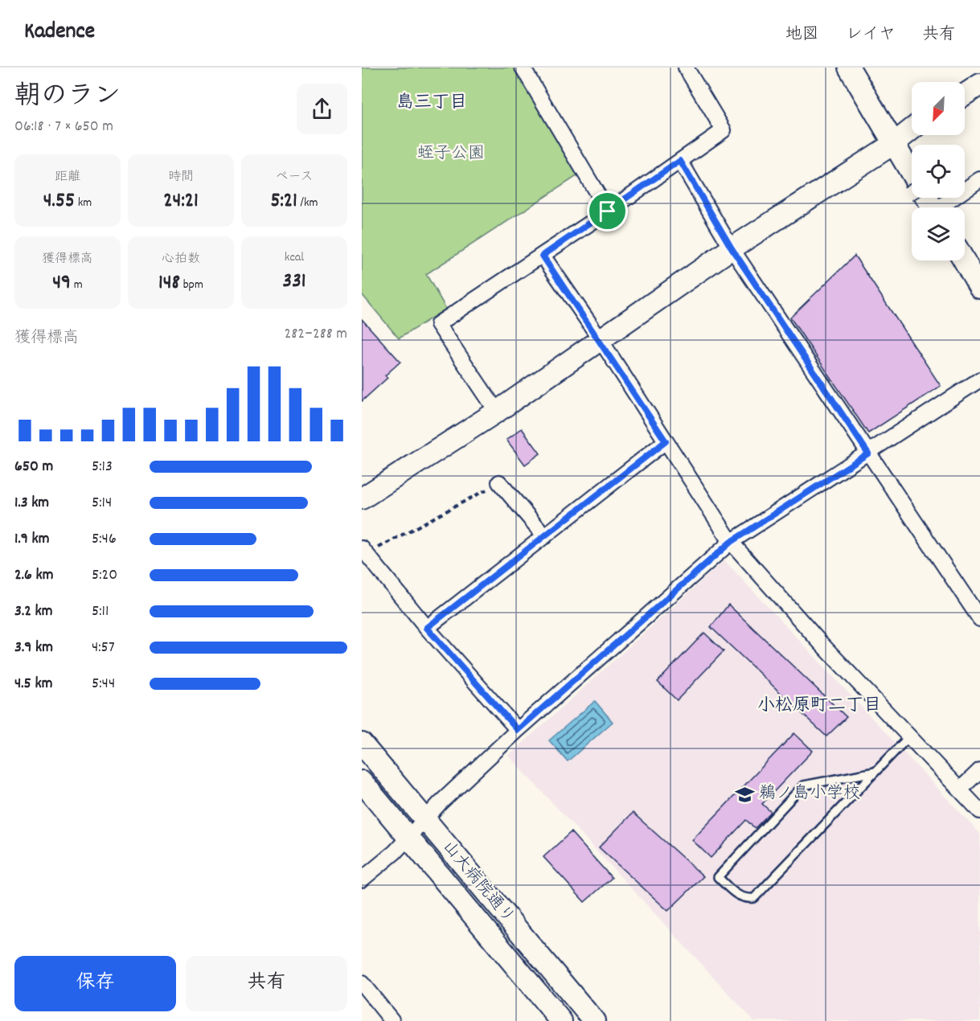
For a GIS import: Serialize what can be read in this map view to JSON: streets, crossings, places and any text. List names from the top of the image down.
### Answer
{
  "streets": {
    "street": ["山大病院通り"]
  },
  "districts": ["島三丁目", "小松原町二丁目"],
  "parks": ["蛭子公園"],
  "places": {
    "school or university": ["鵜ノ島小学校"]
  },
  "north": "bottom left",
  "page": {
    "header": "Kadence",
    "nav": ["地図", "レイヤ", "共有"],
    "heading": ["朝のラン", "06:18 · 7 × 650 m"],
    "stats": [
      ["距離", "4.55 km"],
      ["時間", "24:21"],
      ["ペース", "5:21 /km"],
      ["獲得標高", "49 m"],
      ["心拍数", "148 bpm"],
      ["kcal", "331"]
    ],
    "chart": ["獲得標高", "282–288 m"],
    "list": [
      {
        "name": "650 m",
        "note": "5:13"
      },
      {
        "name": "1.3 km",
        "note": "5:14"
      },
      {
        "name": "1.9 km",
        "note": "5:46"
      },
      {
        "name": "2.6 km",
        "note": "5:20"
      },
      {
        "name": "3.2 km",
        "note": "5:11"
      },
      {
        "name": "3.9 km",
        "note": "4:57"
      },
      {
        "name": "4.5 km",
        "note": "5:44"
      }
    ],
    "buttons": ["保存", "共有"]
  }
}
